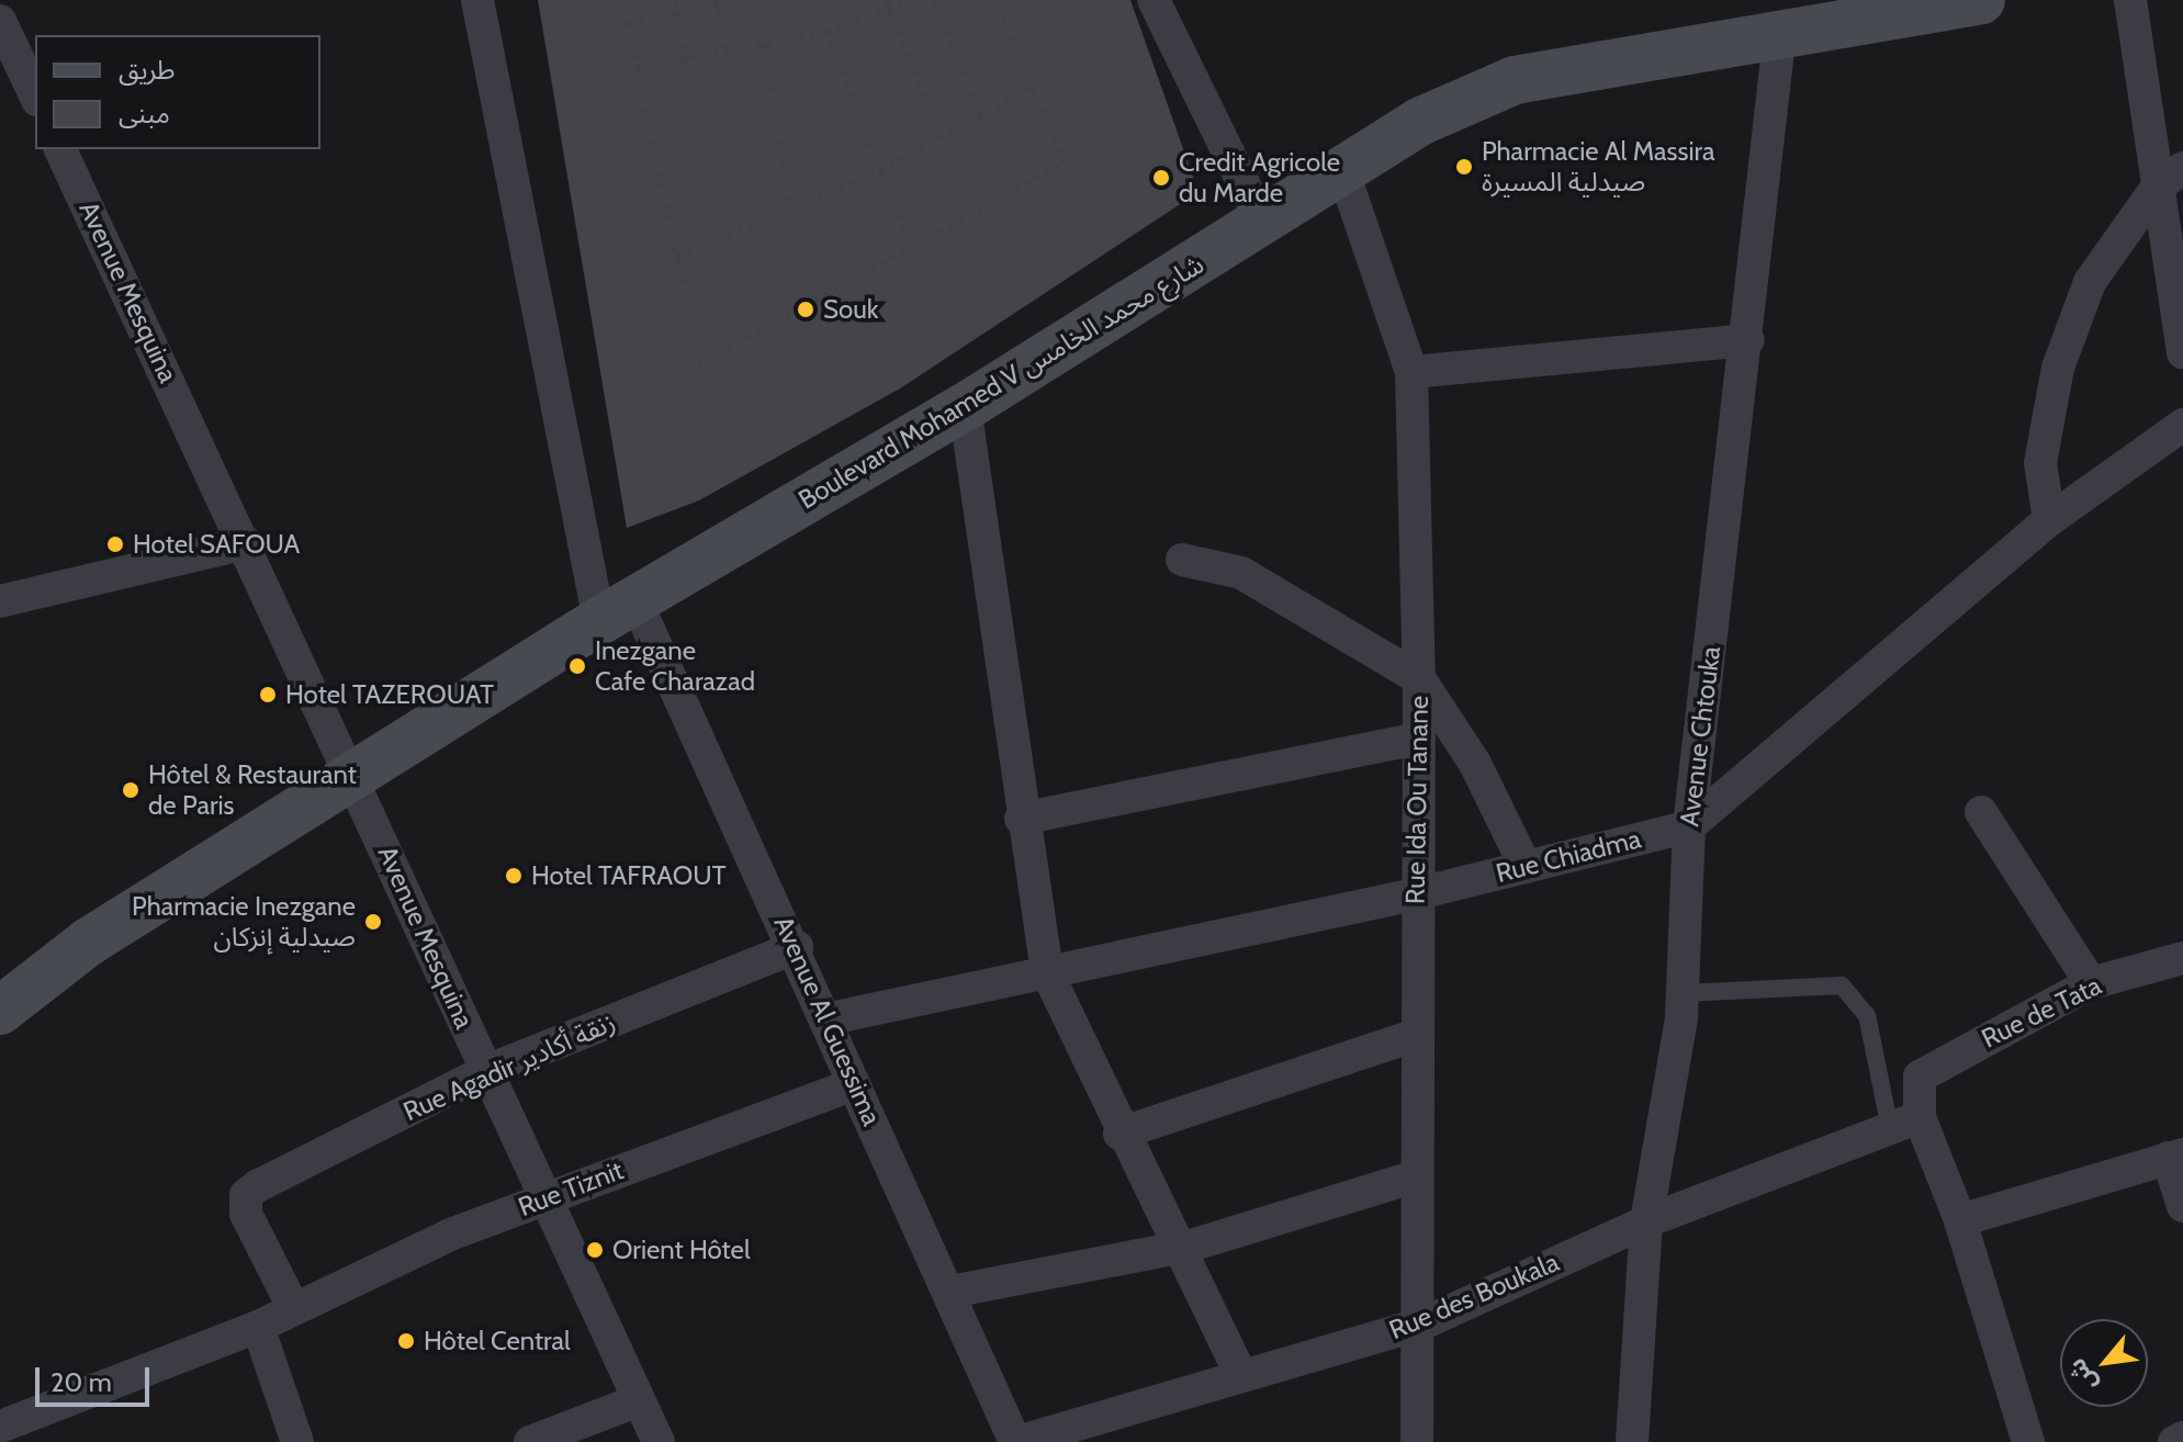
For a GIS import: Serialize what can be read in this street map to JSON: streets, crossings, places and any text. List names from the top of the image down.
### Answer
{
  "streets": {
    "street": [
      "Avenue Mesquina",
      "Boulevard Mohamed V شارع محمد الخامس",
      "Avenue Chtouka",
      "Rue Ida Ou Tanane",
      "Rue Chiadma",
      "Rue de Tata",
      "Avenue Al Guessima",
      "Rue Agadir زنقة أكادير",
      "Rue Tiznit",
      "Rue des Boukala"
    ]
  },
  "crossings": [
    ["Avenue Mesquina", "Boulevard Mohamed V شارع محمد الخامس"],
    ["Avenue Mesquina", "Rue Agadir زنقة أكادير"],
    ["Avenue Mesquina", "Rue Tiznit"],
    ["Boulevard Mohamed V شارع محمد الخامس", "Avenue Chtouka"],
    ["Boulevard Mohamed V شارع محمد الخامس", "Rue Ida Ou Tanane"],
    ["Boulevard Mohamed V شارع محمد الخامس", "Avenue Al Guessima"],
    ["Avenue Chtouka", "Rue Chiadma"],
    ["Avenue Chtouka", "Rue des Boukala"],
    ["Rue Ida Ou Tanane", "Rue Chiadma"],
    ["Rue Ida Ou Tanane", "Rue des Boukala"],
    ["Rue Chiadma", "Avenue Al Guessima"],
    ["Rue de Tata", "Rue des Boukala"],
    ["Avenue Al Guessima", "Rue Agadir زنقة أكادير"],
    ["Avenue Al Guessima", "Rue Tiznit"],
    ["Avenue Al Guessima", "Rue des Boukala"],
    ["Rue Agadir زنقة أكادير", "Rue Tiznit"]
  ],
  "places": [
    "Pharmacie Al Massira صيدلية المسيرة",
    "Credit Agricole du Marde",
    "Souk",
    "Hotel SAFOUA",
    "Inezgane Cafe Charazad",
    "Hotel TAZEROUAT",
    "Hôtel & Restaurant de Paris",
    "Hotel TAFRAOUT",
    "Pharmacie Inezgane صيدلية إنزكان",
    "Orient Hôtel",
    "Hôtel Central"
  ],
  "legend": ["طريق", "مبنى"],
  "scale_bar": "20 m",
  "north": "bottom left"
}
